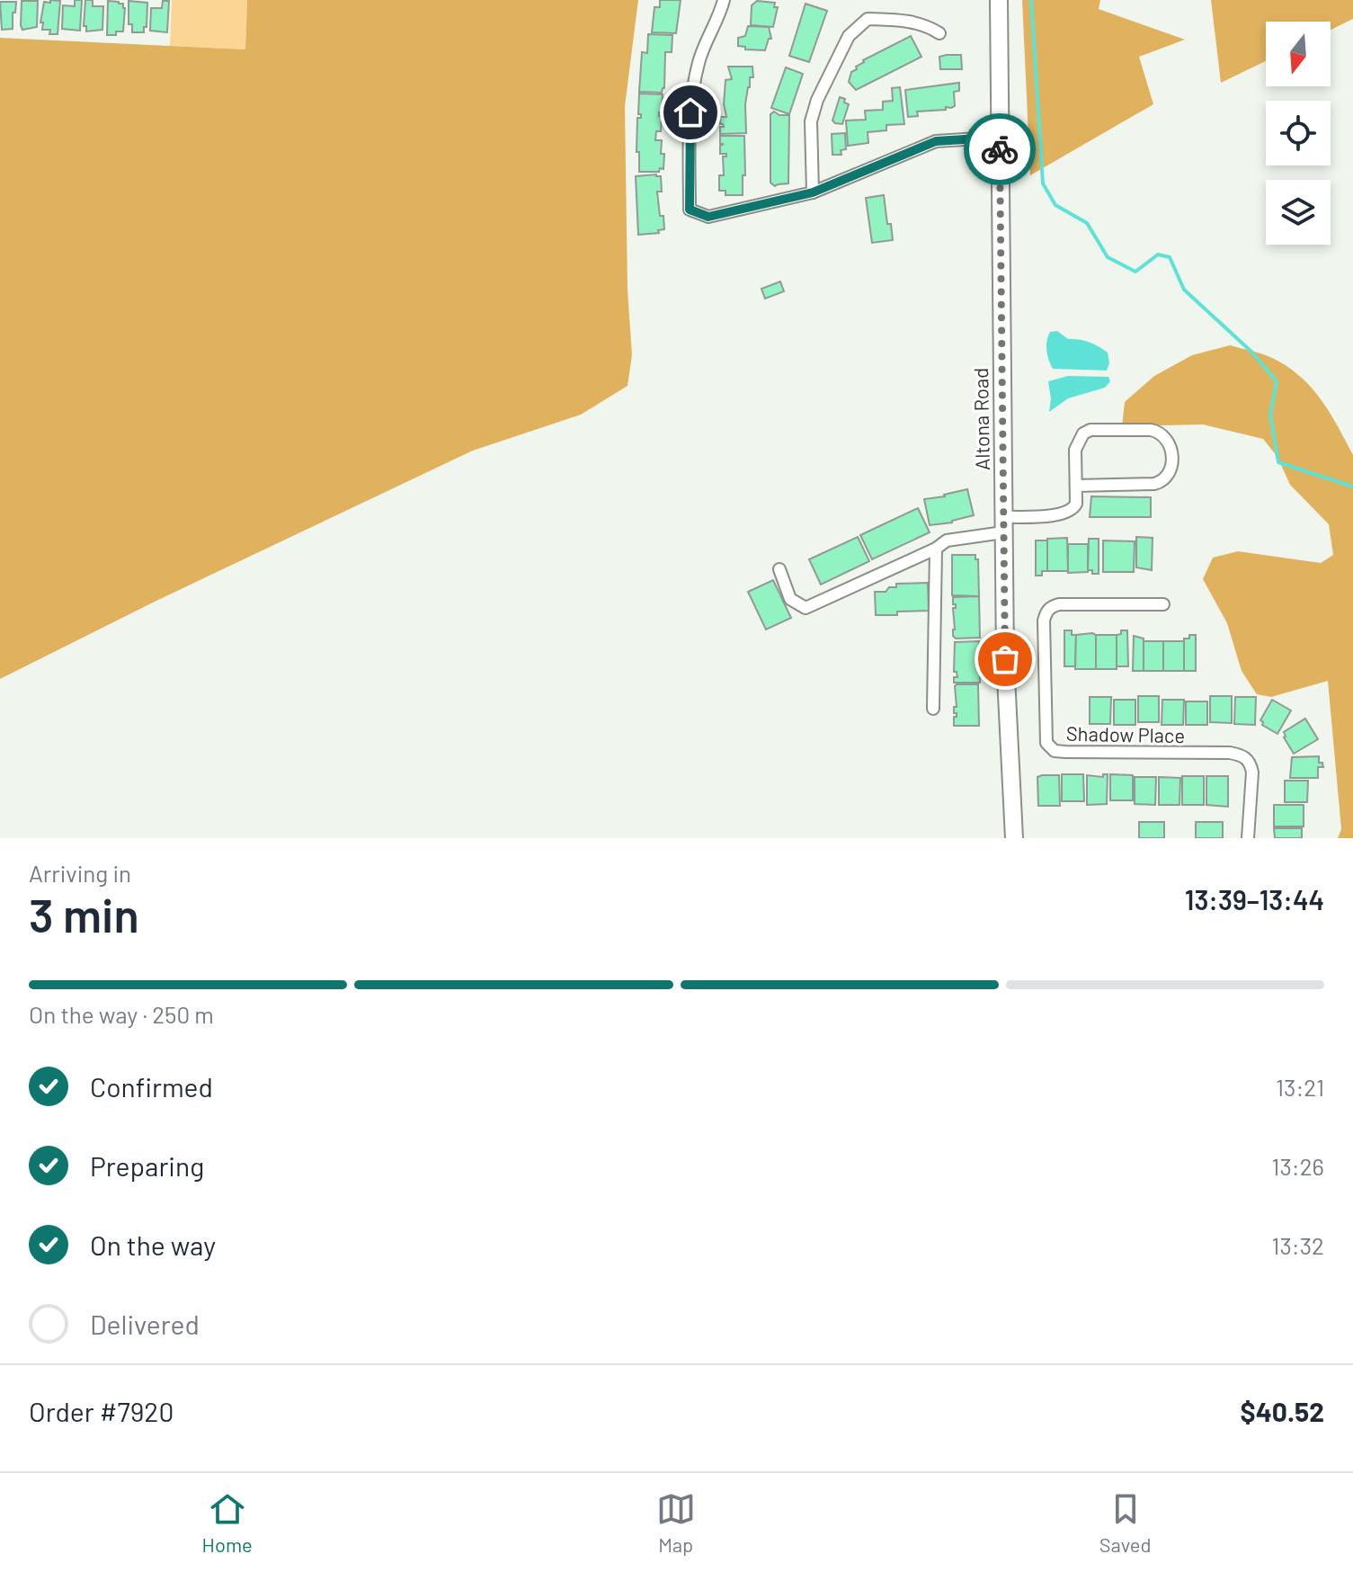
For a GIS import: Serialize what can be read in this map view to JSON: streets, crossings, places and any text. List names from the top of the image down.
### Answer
{
  "streets": {
    "main road": ["Altona Road"],
    "street": ["Shadow Place"]
  },
  "north": "bottom",
  "page": {
    "heading": ["3 min", "Arriving in", "13:39–13:44"],
    "panel": ["Order #7920", "$40.52"],
    "bar": "On the way · 250 m",
    "list": [
      ["Confirmed", "13:21"],
      ["Preparing", "13:26"],
      ["On the way", "13:32"],
      "Delivered"
    ],
    "tabs": ["Home", "Map", "Saved"]
  }
}
